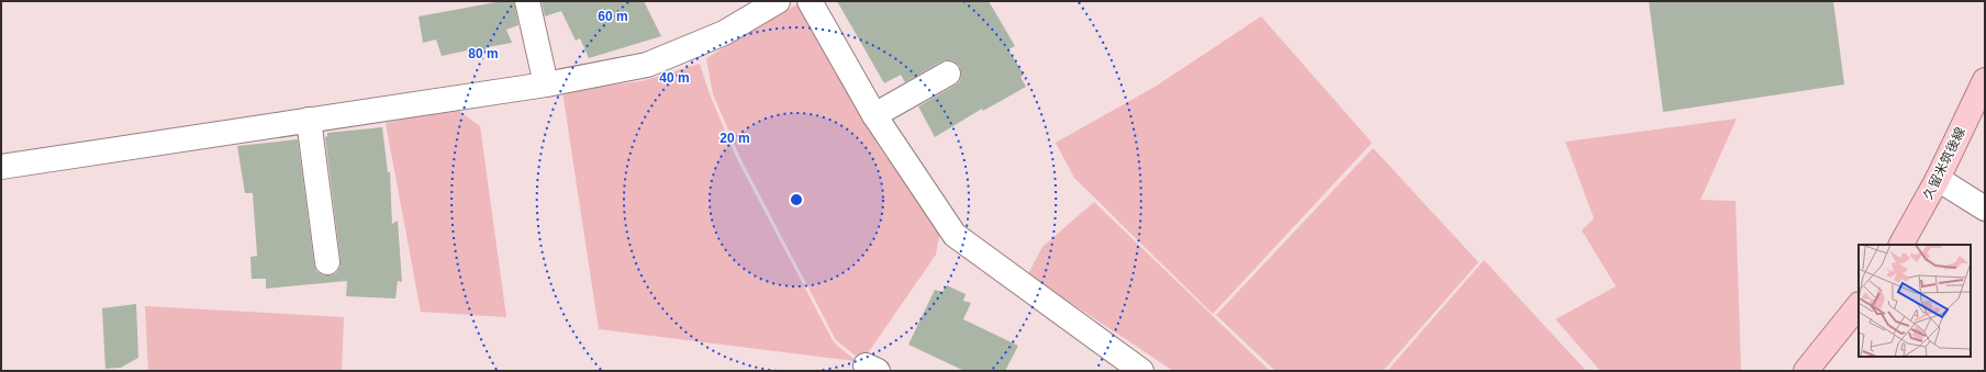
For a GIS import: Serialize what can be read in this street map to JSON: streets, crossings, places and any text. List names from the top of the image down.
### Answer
{
  "streets": {
    "main road": ["久留米筑後線"]
  },
  "rings": [
    "60 m",
    "80 m",
    "40 m",
    "20 m"
  ]
}
